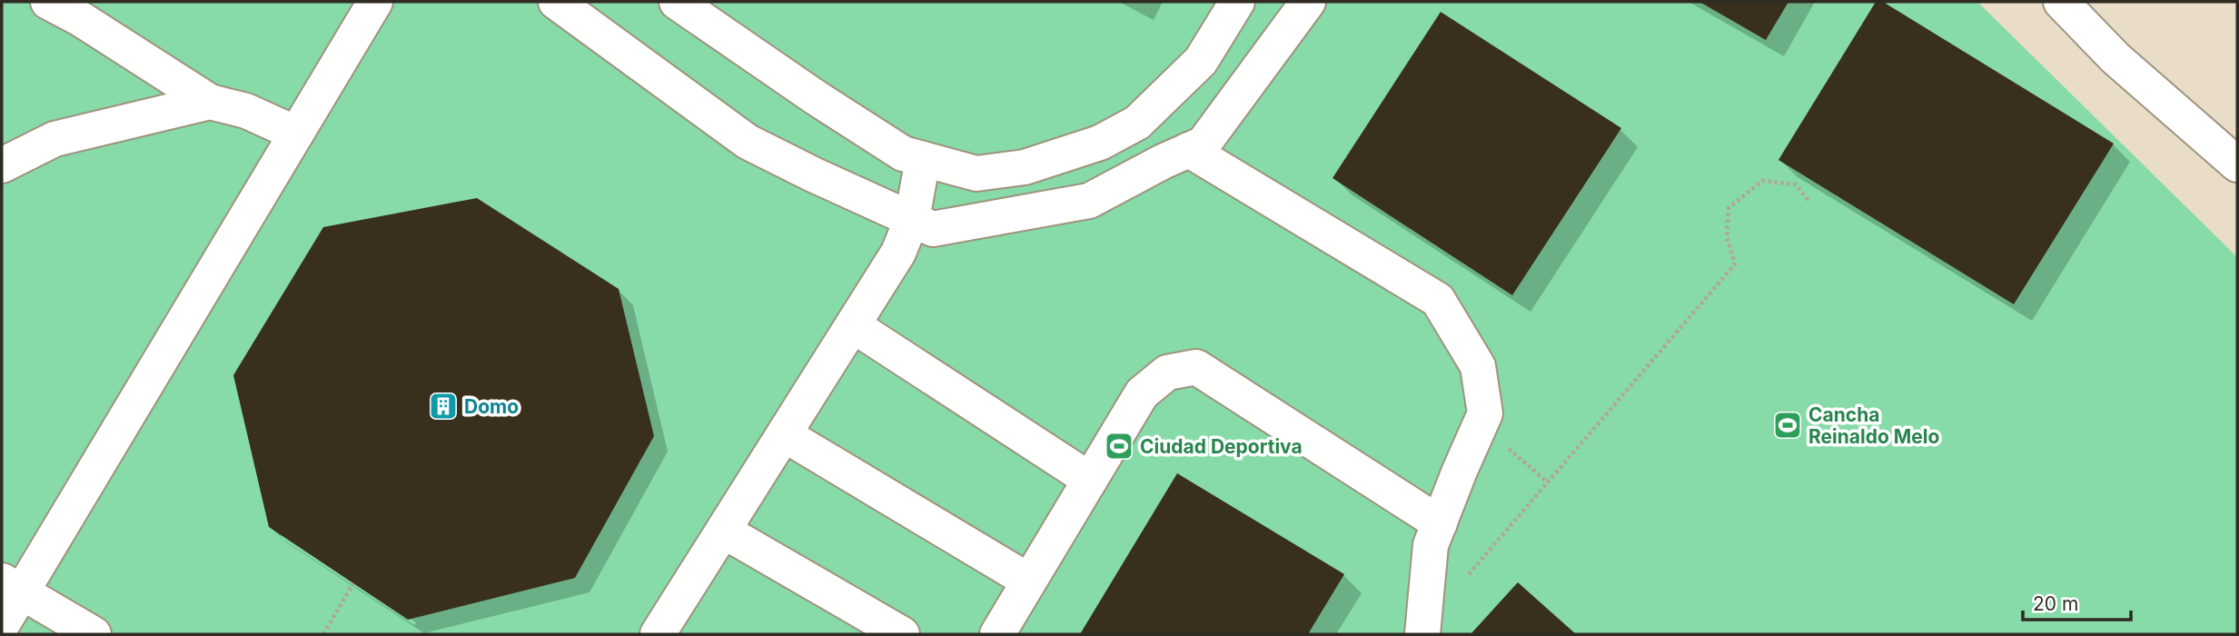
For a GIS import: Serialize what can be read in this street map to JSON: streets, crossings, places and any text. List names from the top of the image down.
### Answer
{
  "places": {
    "building": ["Domo"],
    "sports": ["Cancha Reinaldo Melo", "Ciudad Deportiva"]
  },
  "scale_bar": "20 m"
}
